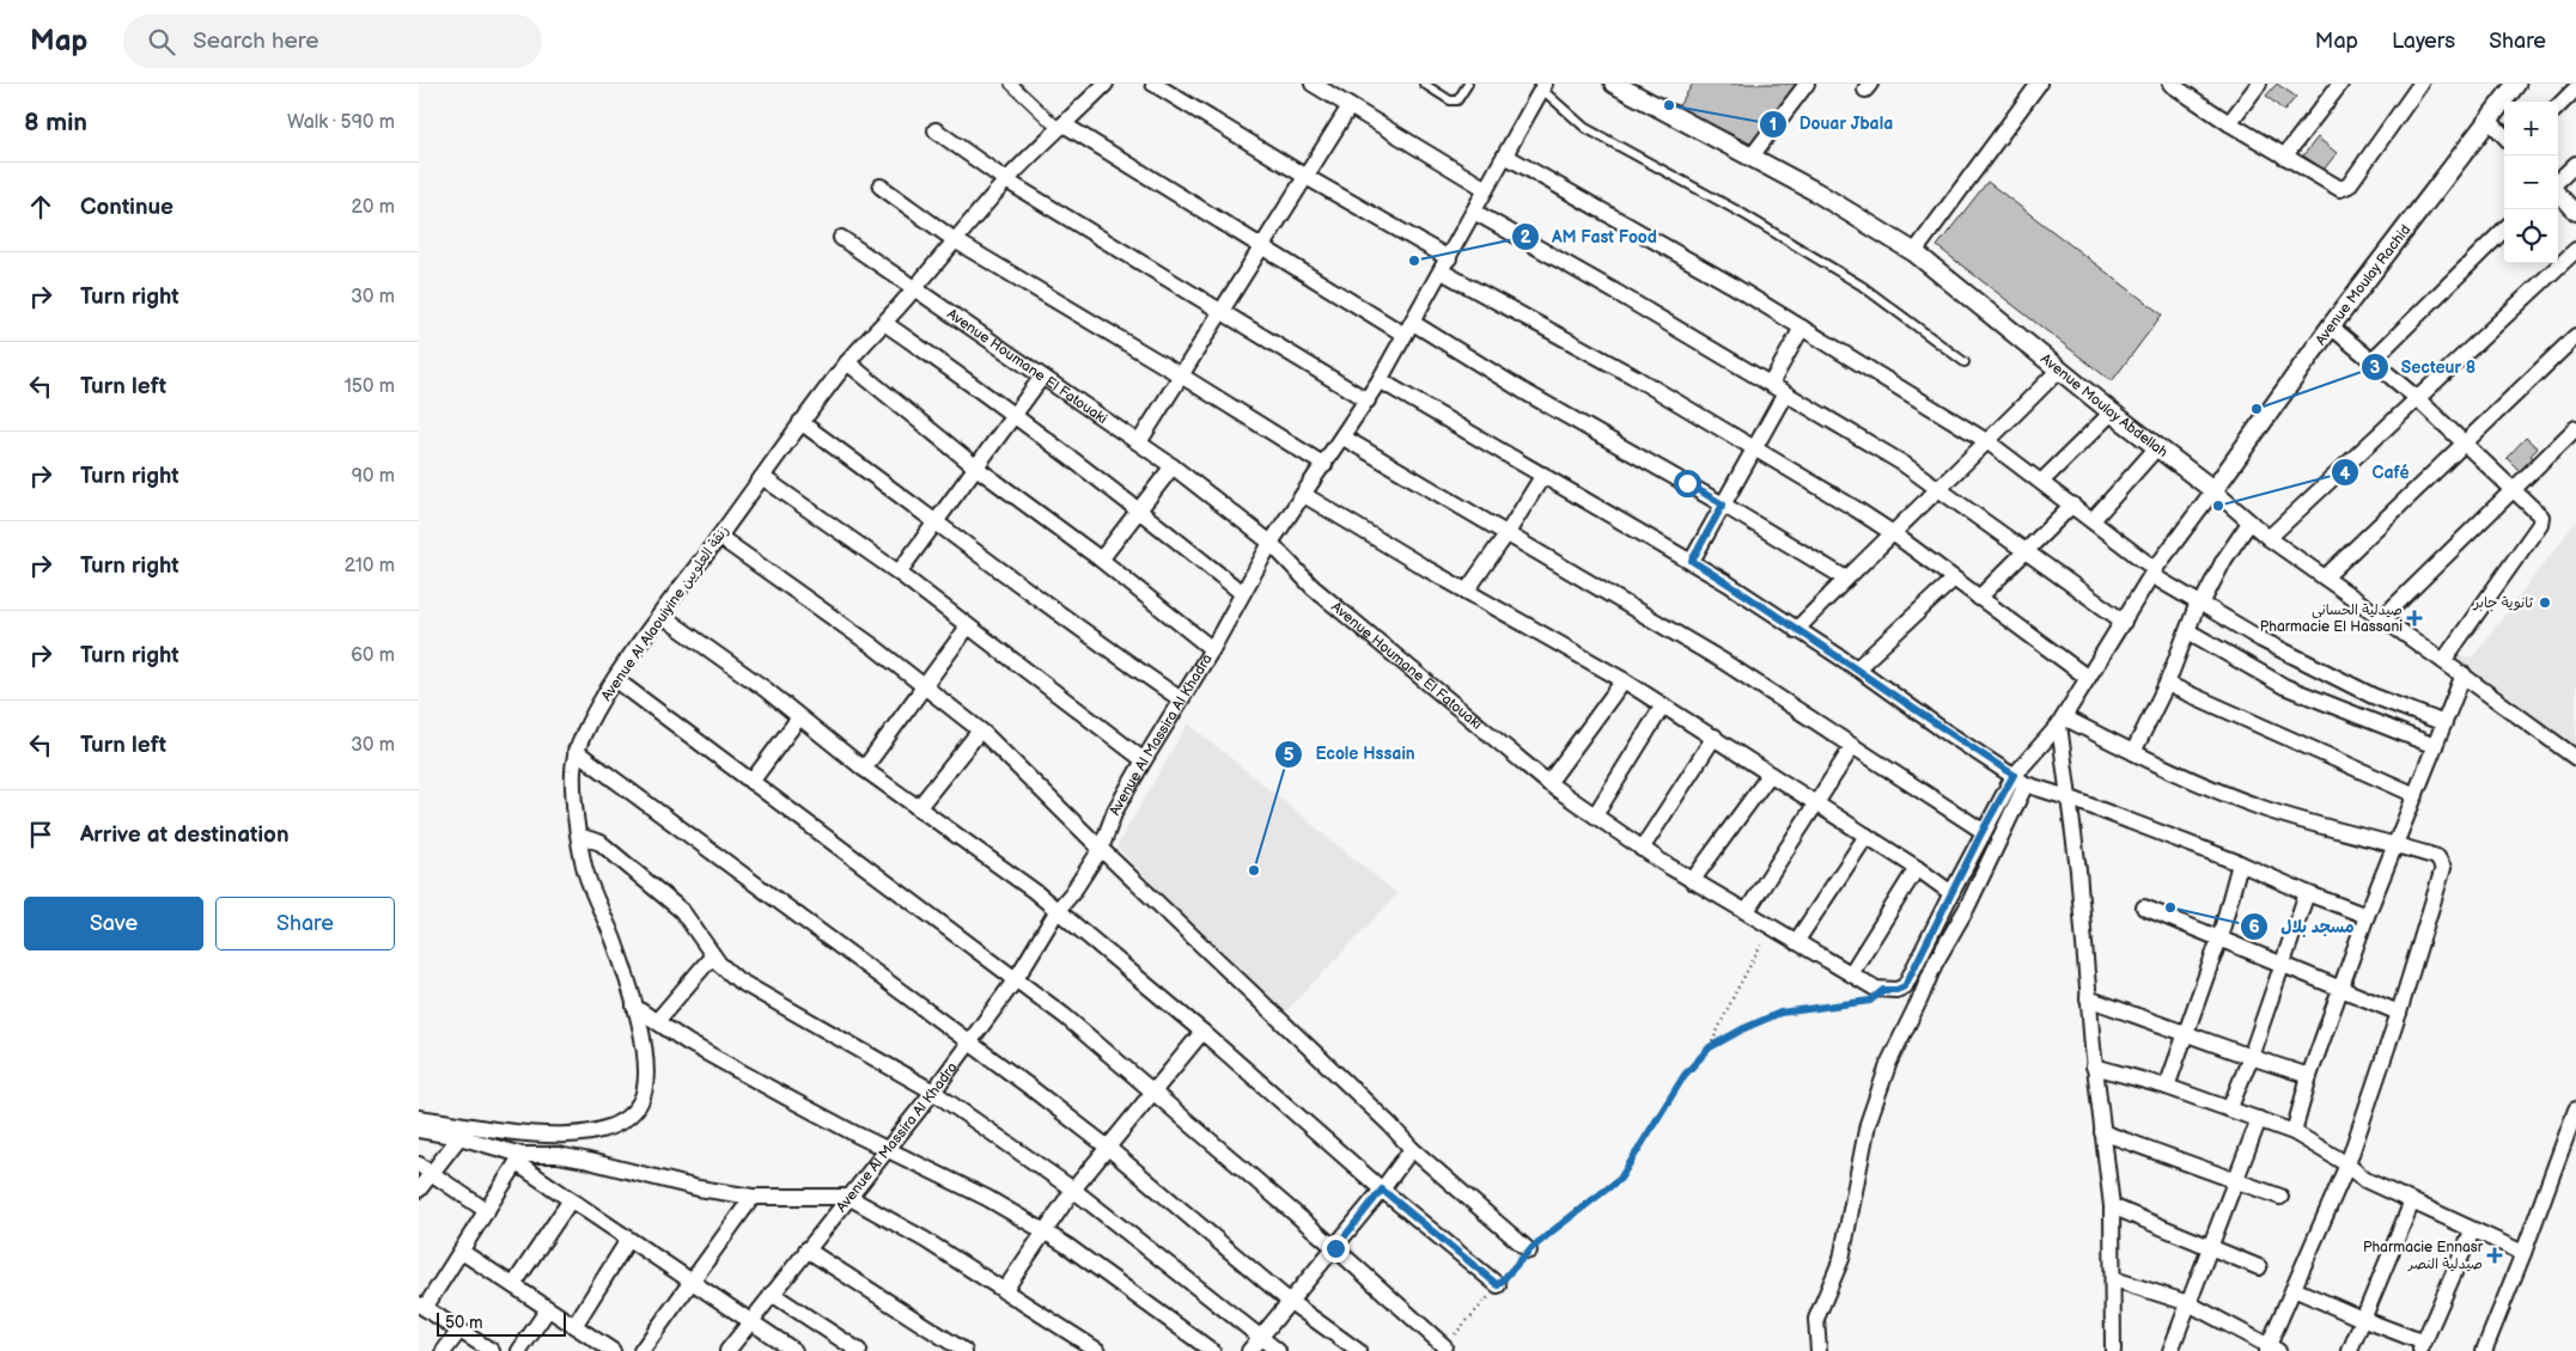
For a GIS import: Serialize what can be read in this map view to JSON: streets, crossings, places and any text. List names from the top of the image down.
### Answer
{
  "streets": {
    "street": [
      "Avenue Moulay Rachid",
      "Avenue Houmane El Fatouaki",
      "Avenue Moulay Abdellah",
      "Avenue Al Alaouiyine زنقة العلويين",
      "Avenue Al Massira Al Khadra"
    ]
  },
  "crossings": [
    ["Avenue Moulay Rachid", "Avenue Moulay Abdellah"],
    ["Avenue Houmane El Fatouaki", "Avenue Al Alaouiyine زنقة العلويين"],
    ["Avenue Houmane El Fatouaki", "Avenue Al Massira Al Khadra"]
  ],
  "places": {
    "other": [
      "Douar Jbala",
      "AM Fast Food",
      "Secteur 8",
      "Café",
      "ثانوية جابر",
      "Ecole Hssain",
      "مسجد بلال"
    ],
    "health": ["صيدلية الحساني Pharmacie El Hassani", "Pharmacie Ennasr صيدلية النصر"]
  },
  "scale_bar": "50 m",
  "page": {
    "header": "Map",
    "search": "Search here",
    "nav": ["Map", "Layers", "Share"],
    "heading": ["8 min", "Walk · 590 m"],
    "map_buttons": ["+", "−"],
    "list": [
      ["Continue", "20 m"],
      ["Turn right", "30 m"],
      ["Turn left", "150 m"],
      ["Turn right", "90 m"],
      ["Turn right", "210 m"],
      ["Turn right", "60 m"],
      ["Turn left", "30 m"],
      "Arrive at destination"
    ],
    "buttons": ["Save", "Share"],
    "scale": "50 m"
  }
}
